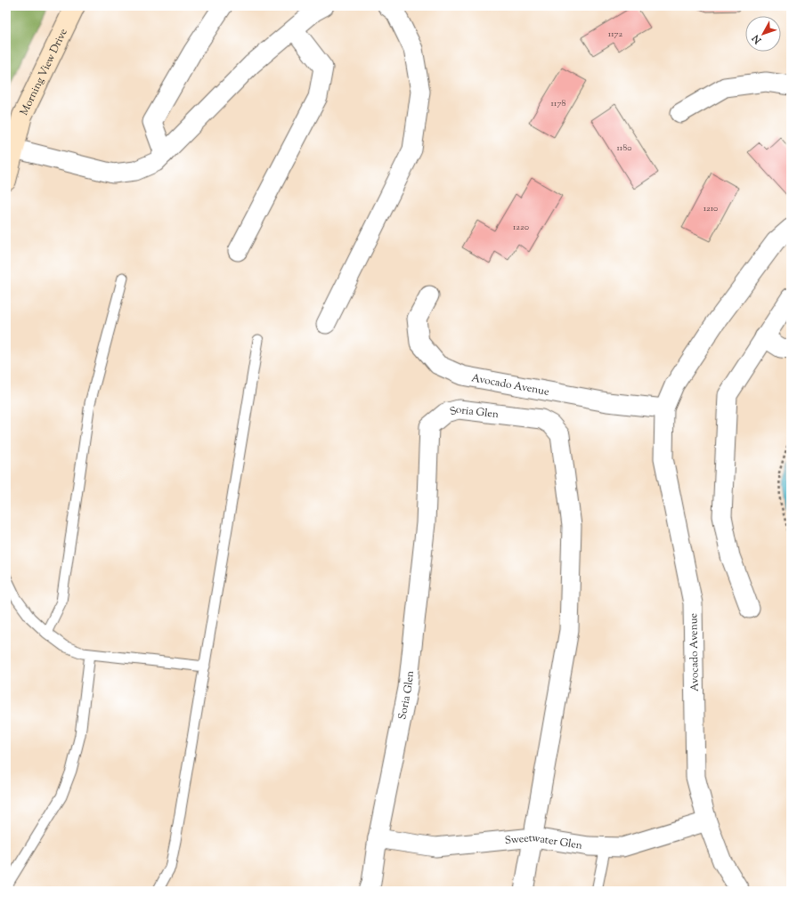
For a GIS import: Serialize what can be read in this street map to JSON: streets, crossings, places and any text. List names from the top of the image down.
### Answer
{
  "streets": {
    "street": [
      "Morning View Drive",
      "Avocado Avenue",
      "Soria Glen",
      "Sweetwater Glen"
    ]
  },
  "crossings": [
    ["Avocado Avenue", "Sweetwater Glen"],
    ["Soria Glen", "Sweetwater Glen"]
  ],
  "house_numbers": [
    "1172",
    "1178",
    "1180",
    "1210",
    "1220"
  ],
  "north": "bottom left"
}
